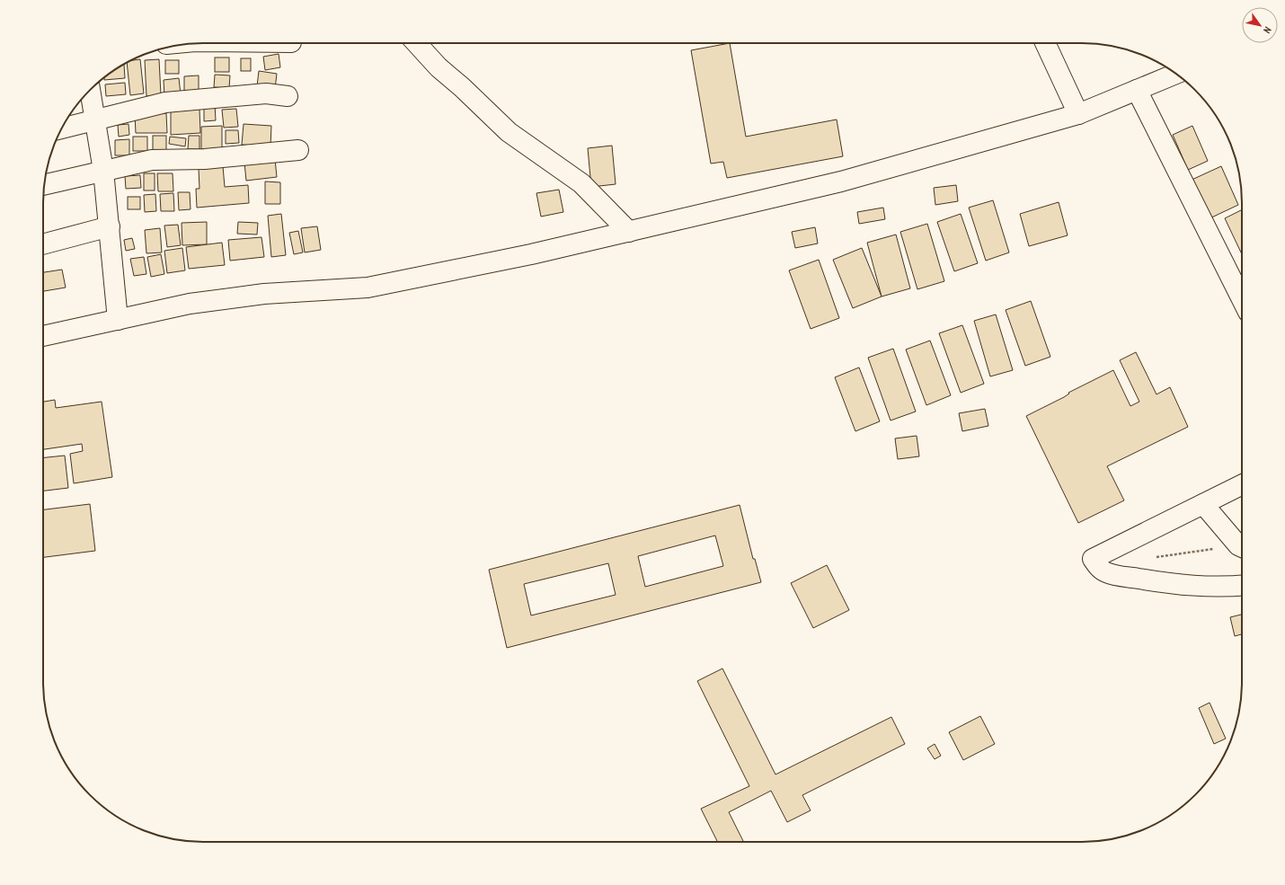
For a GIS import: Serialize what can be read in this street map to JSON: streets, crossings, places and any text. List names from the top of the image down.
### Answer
{
  "north": "bottom right"
}
